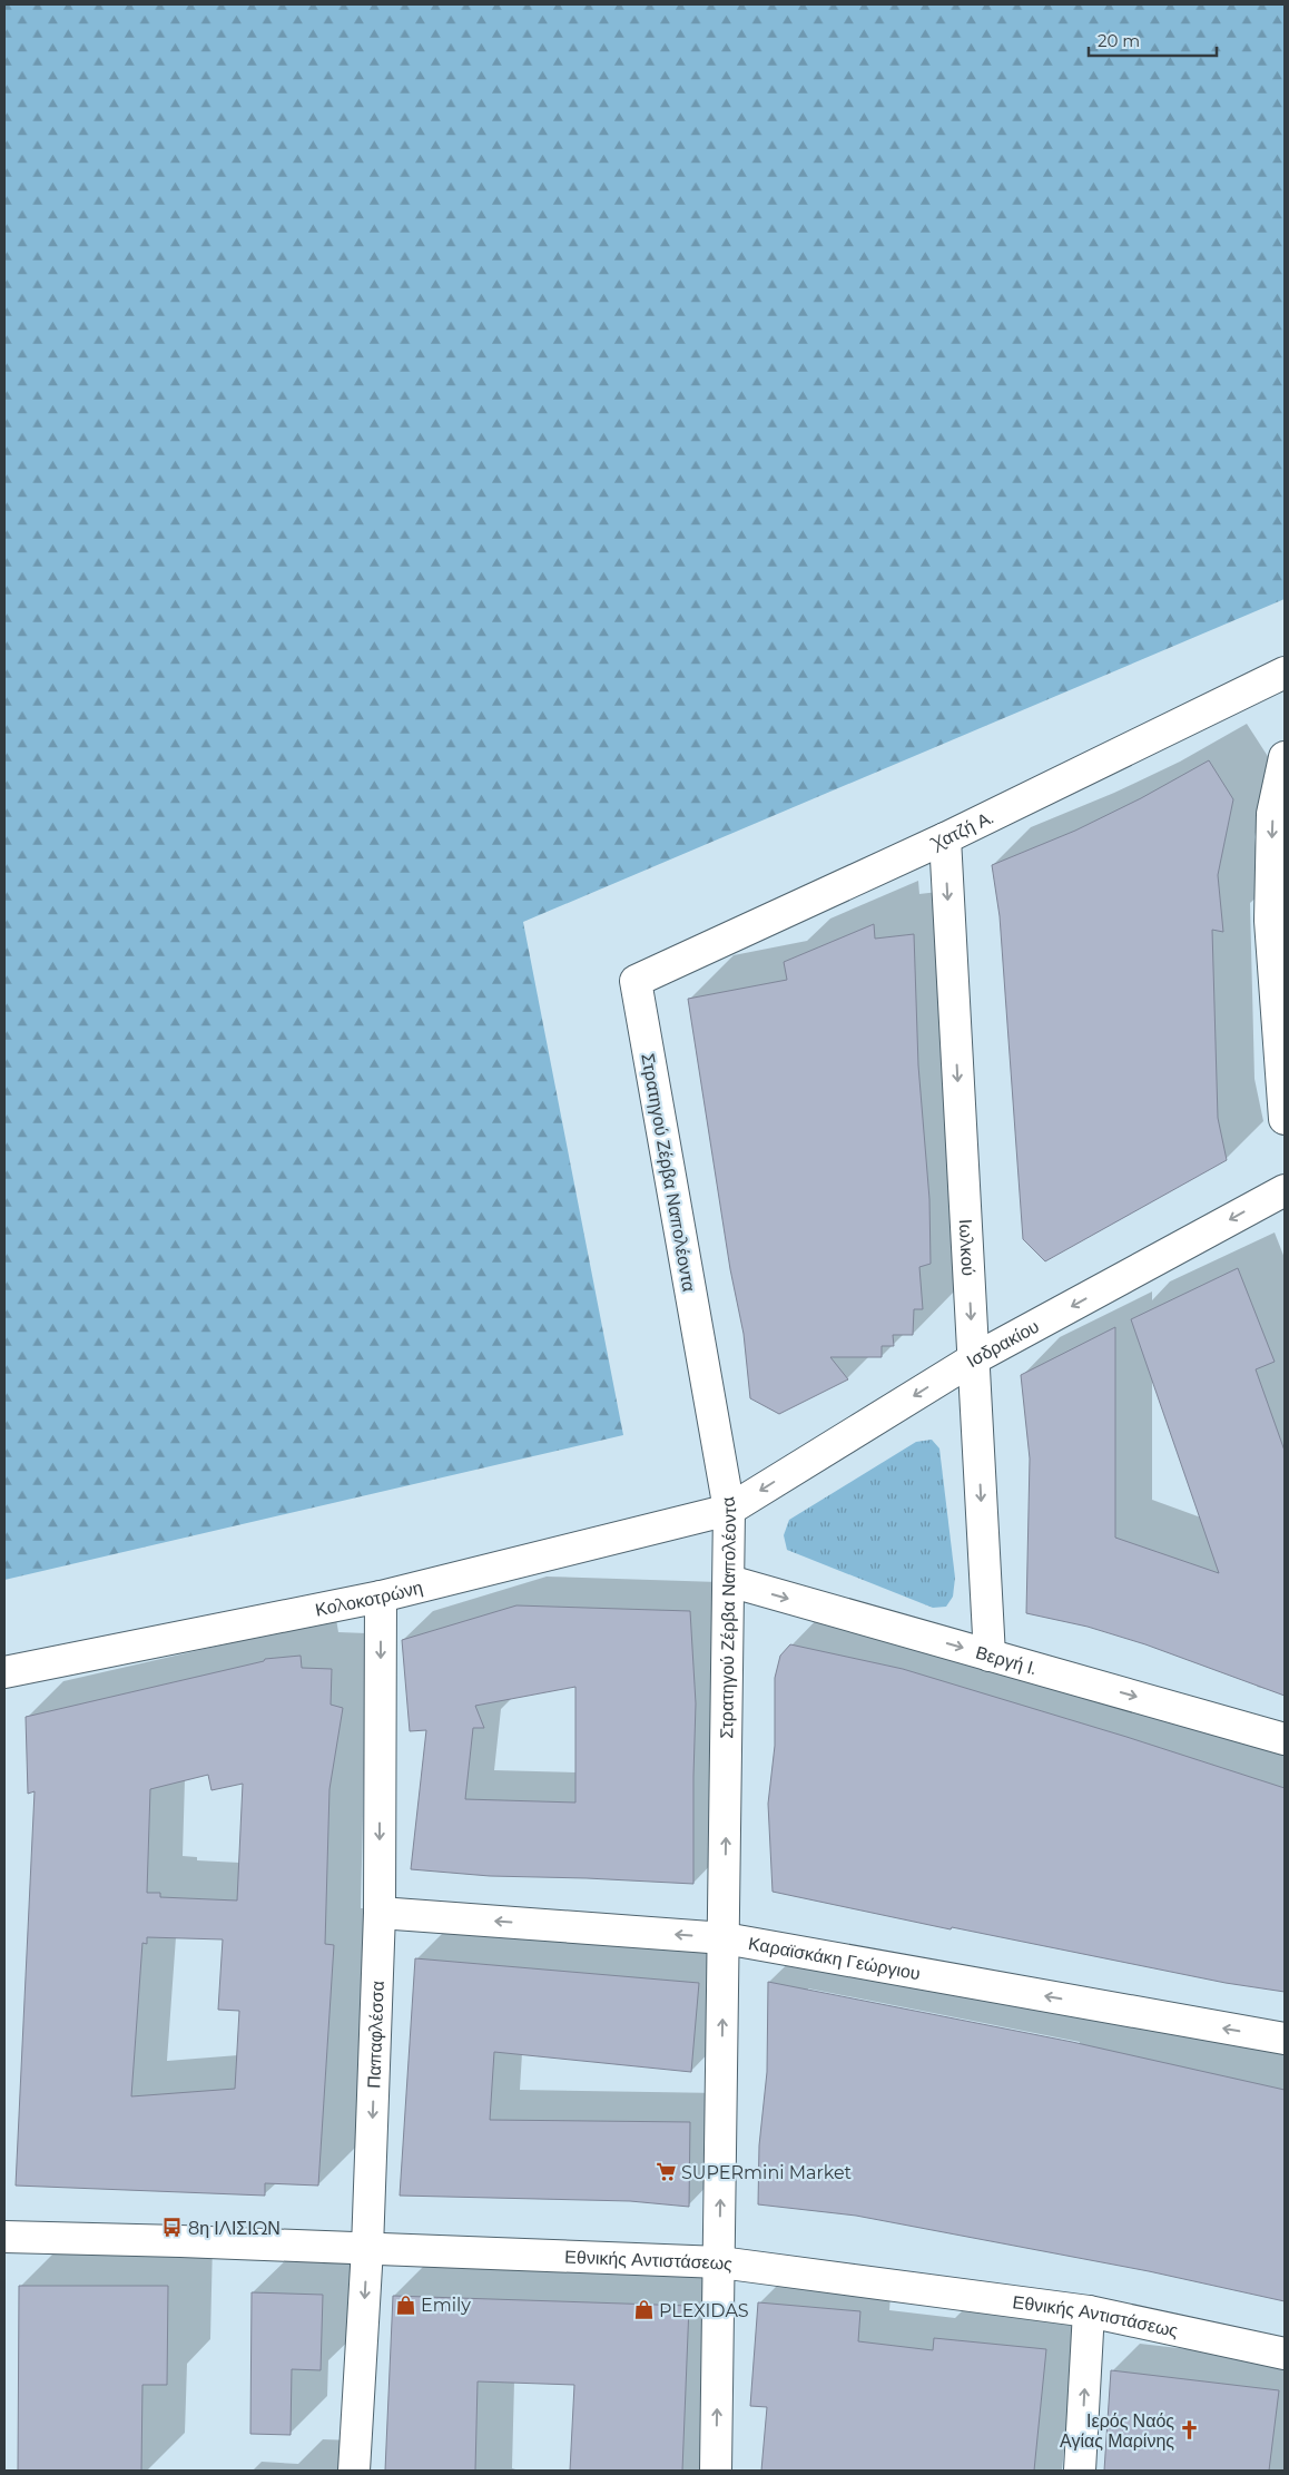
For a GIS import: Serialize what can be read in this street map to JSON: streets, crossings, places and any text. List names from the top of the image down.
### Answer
{
  "streets": {
    "street": [
      "Χατζή Α.",
      "Στρατηγού Ζέρβα Ναπολέοντα",
      "Ιωλκού",
      "Ισδρακίου",
      "Κολοκοτρώνη",
      "Βεργή Ι.",
      "Καραϊσκάκη Γεώργιου",
      "Παπαφλέσσα",
      "Εθνικής Αντιστάσεως"
    ]
  },
  "crossings": [
    ["Χατζή Α.", "Στρατηγού Ζέρβα Ναπολέοντα"],
    ["Χατζή Α.", "Ιωλκού"],
    ["Στρατηγού Ζέρβα Ναπολέοντα", "Ισδρακίου"],
    ["Στρατηγού Ζέρβα Ναπολέοντα", "Κολοκοτρώνη"],
    ["Στρατηγού Ζέρβα Ναπολέοντα", "Βεργή Ι."],
    ["Στρατηγού Ζέρβα Ναπολέοντα", "Καραϊσκάκη Γεώργιου"],
    ["Στρατηγού Ζέρβα Ναπολέοντα", "Εθνικής Αντιστάσεως"],
    ["Ιωλκού", "Ισδρακίου"],
    ["Ιωλκού", "Βεργή Ι."],
    ["Ισδρακίου", "Κολοκοτρώνη"],
    ["Κολοκοτρώνη", "Παπαφλέσσα"],
    ["Καραϊσκάκη Γεώργιου", "Παπαφλέσσα"],
    ["Παπαφλέσσα", "Εθνικής Αντιστάσεως"]
  ],
  "one_way": [
    "Στρατηγού Ζέρβα Ναπολέοντα",
    "Ιωλκού",
    "Ισδρακίου",
    "Βεργή Ι.",
    "Καραϊσκάκη Γεώργιου",
    "Παπαφλέσσα"
  ],
  "places": {
    "supermarket": ["SUPERmini Market"],
    "bus stop": ["8η ΙΛΙΣΙΩΝ"],
    "shop": ["Emily", "PLEXIDAS"],
    "church": ["Ιερός Ναός Αγίας Μαρίνης"]
  },
  "scale_bar": "20 m"
}
